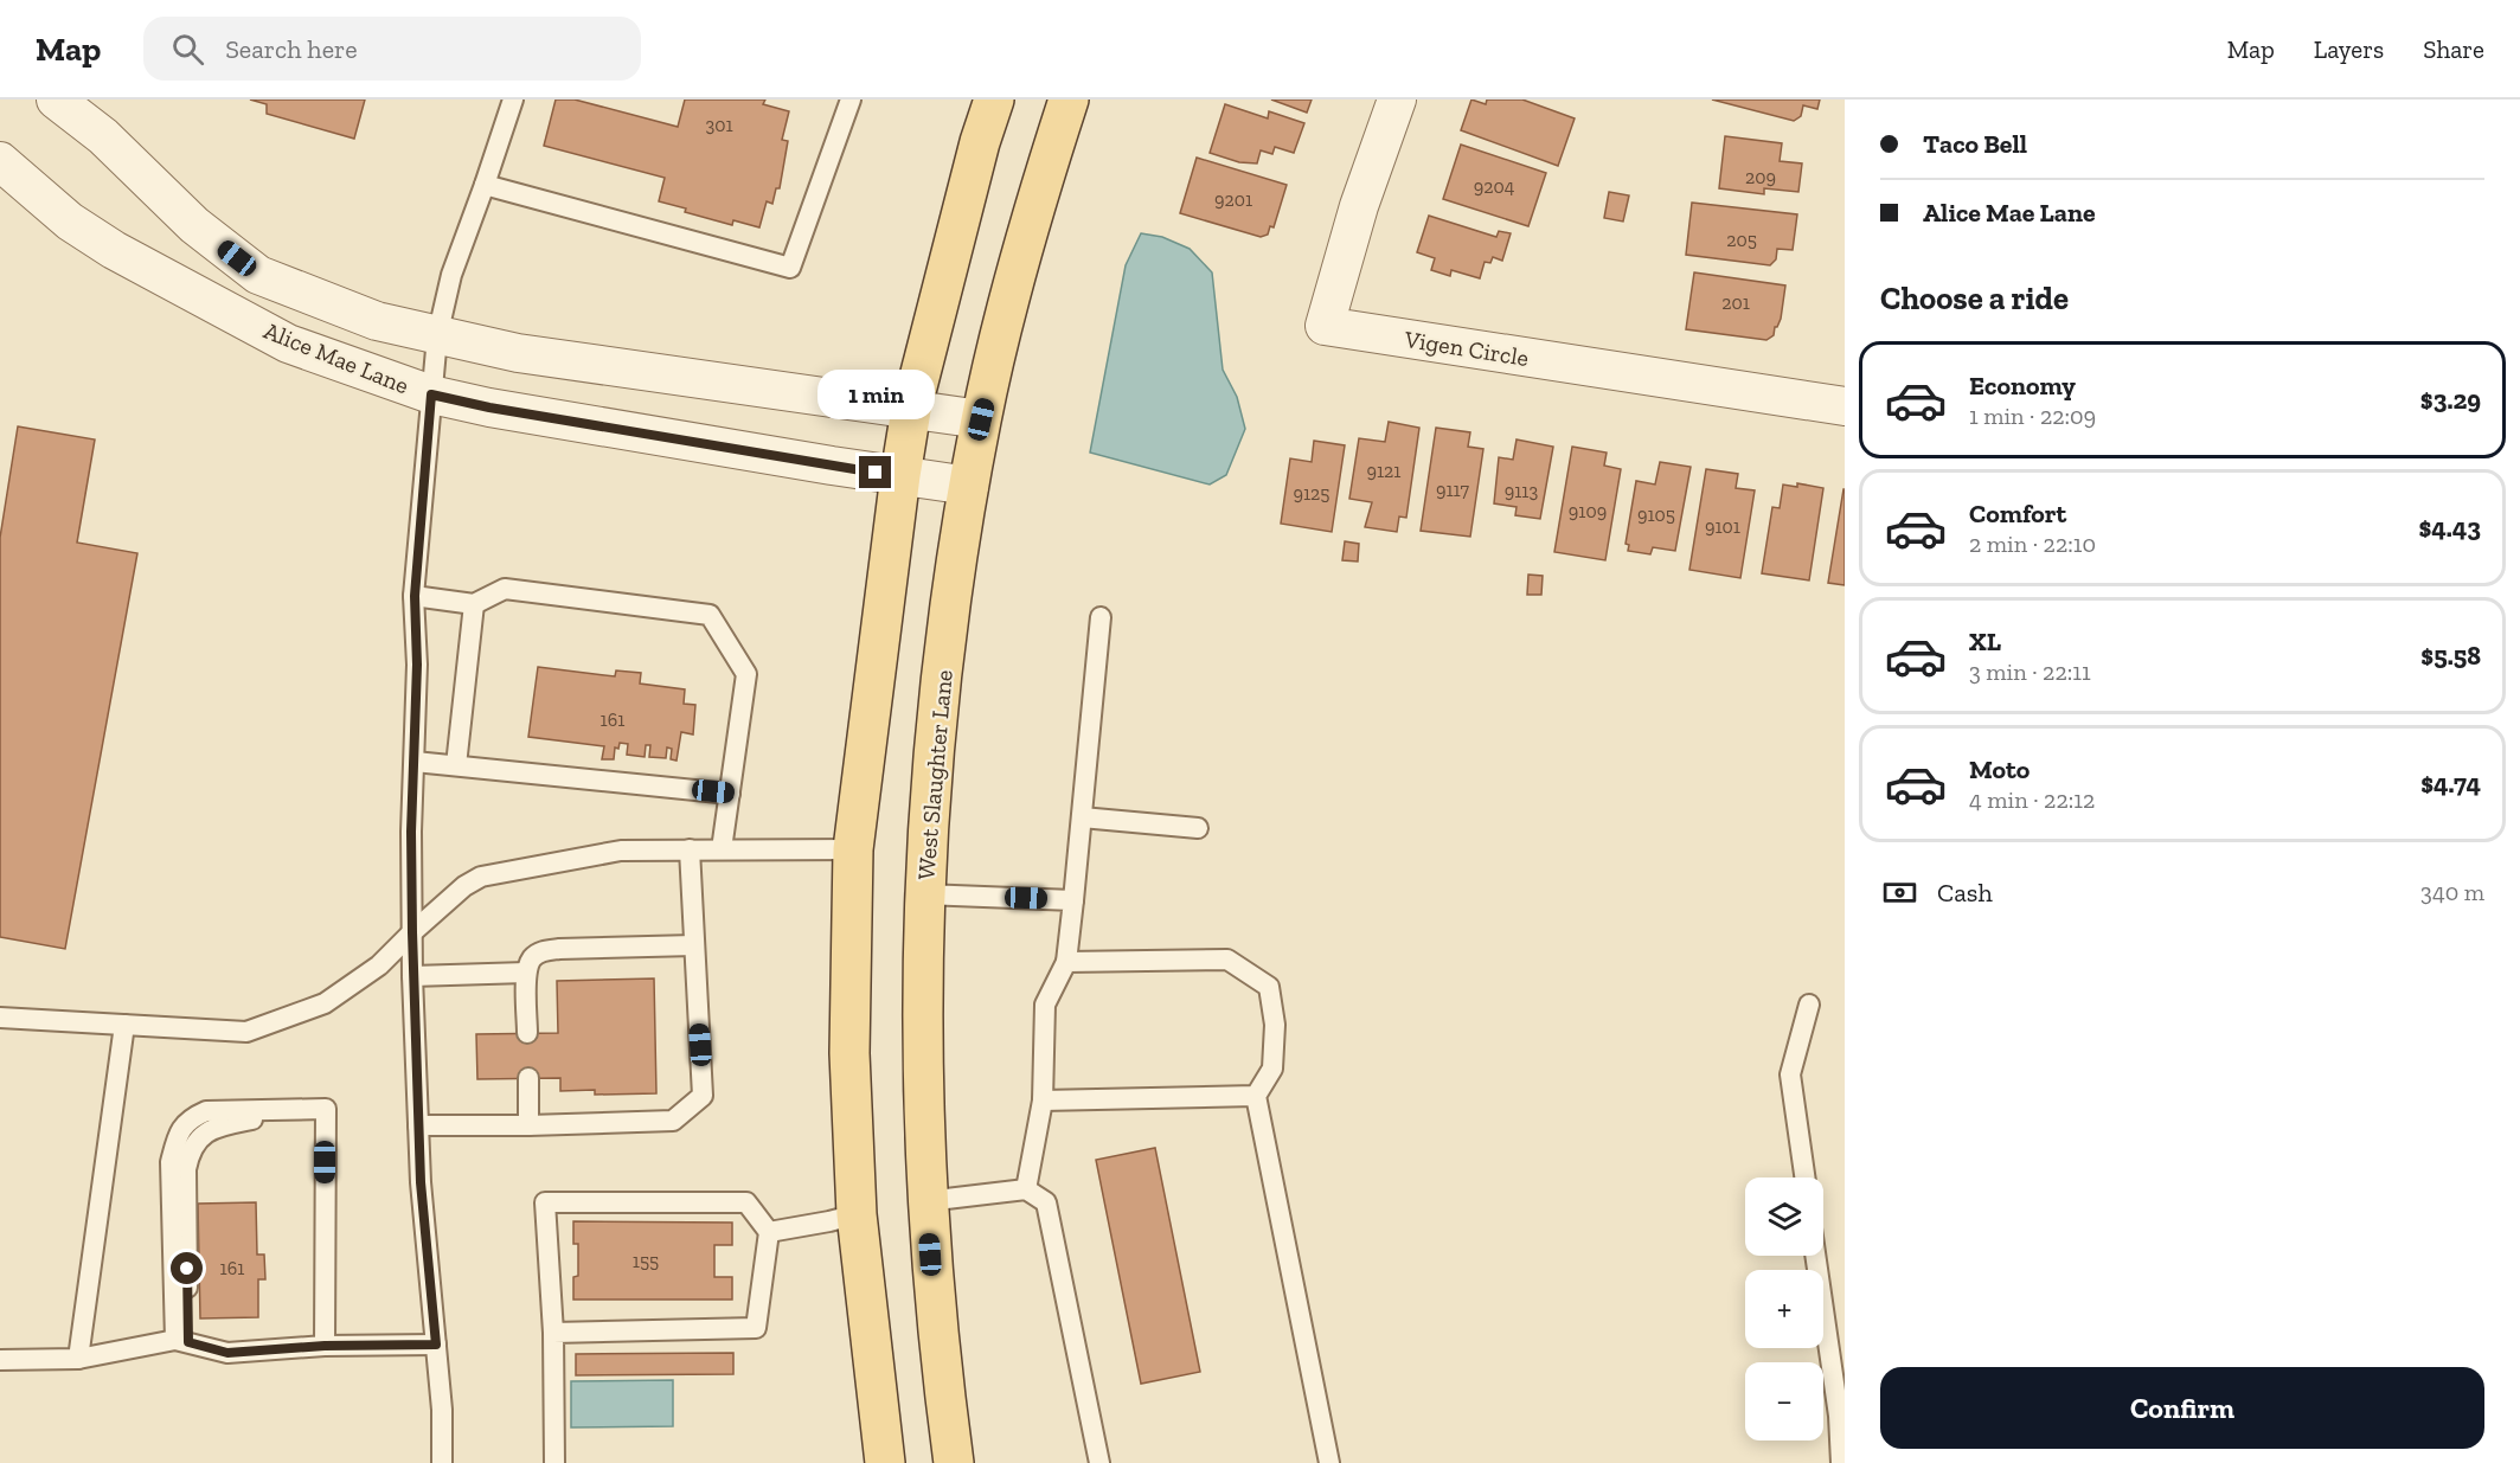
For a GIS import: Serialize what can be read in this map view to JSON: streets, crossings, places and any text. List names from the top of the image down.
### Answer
{
  "streets": {
    "main road": ["West Slaughter Lane"],
    "street": ["Vigen Circle", "Alice Mae Lane"]
  },
  "crossings": [
    ["Alice Mae Lane", "West Slaughter Lane"]
  ],
  "house_numbers": [
    "301",
    "209",
    "9204",
    "9201",
    "205",
    "201",
    "9121",
    "9117",
    "9113",
    "9125",
    "9109",
    "9105",
    "9101",
    "161",
    "155",
    "161"
  ],
  "page": {
    "header": "Map",
    "search": "Search here",
    "nav": ["Map", "Layers", "Share"],
    "banner": ["Taco Bell", "Alice Mae Lane"],
    "heading": "Choose a ride",
    "list": [
      {
        "name": "Economy",
        "note": "1 min · 22:09",
        "value": "$3.29"
      },
      {
        "name": "Comfort",
        "note": "2 min · 22:10",
        "value": "$4.43"
      },
      {
        "name": "XL",
        "note": "3 min · 22:11",
        "value": "$5.58"
      },
      {
        "name": "Moto",
        "note": "4 min · 22:12",
        "value": "$4.74"
      }
    ],
    "bubble": "1 min",
    "pay": ["Cash", "340 m"],
    "map_buttons": ["+", "−"],
    "buttons": "Confirm"
  }
}
